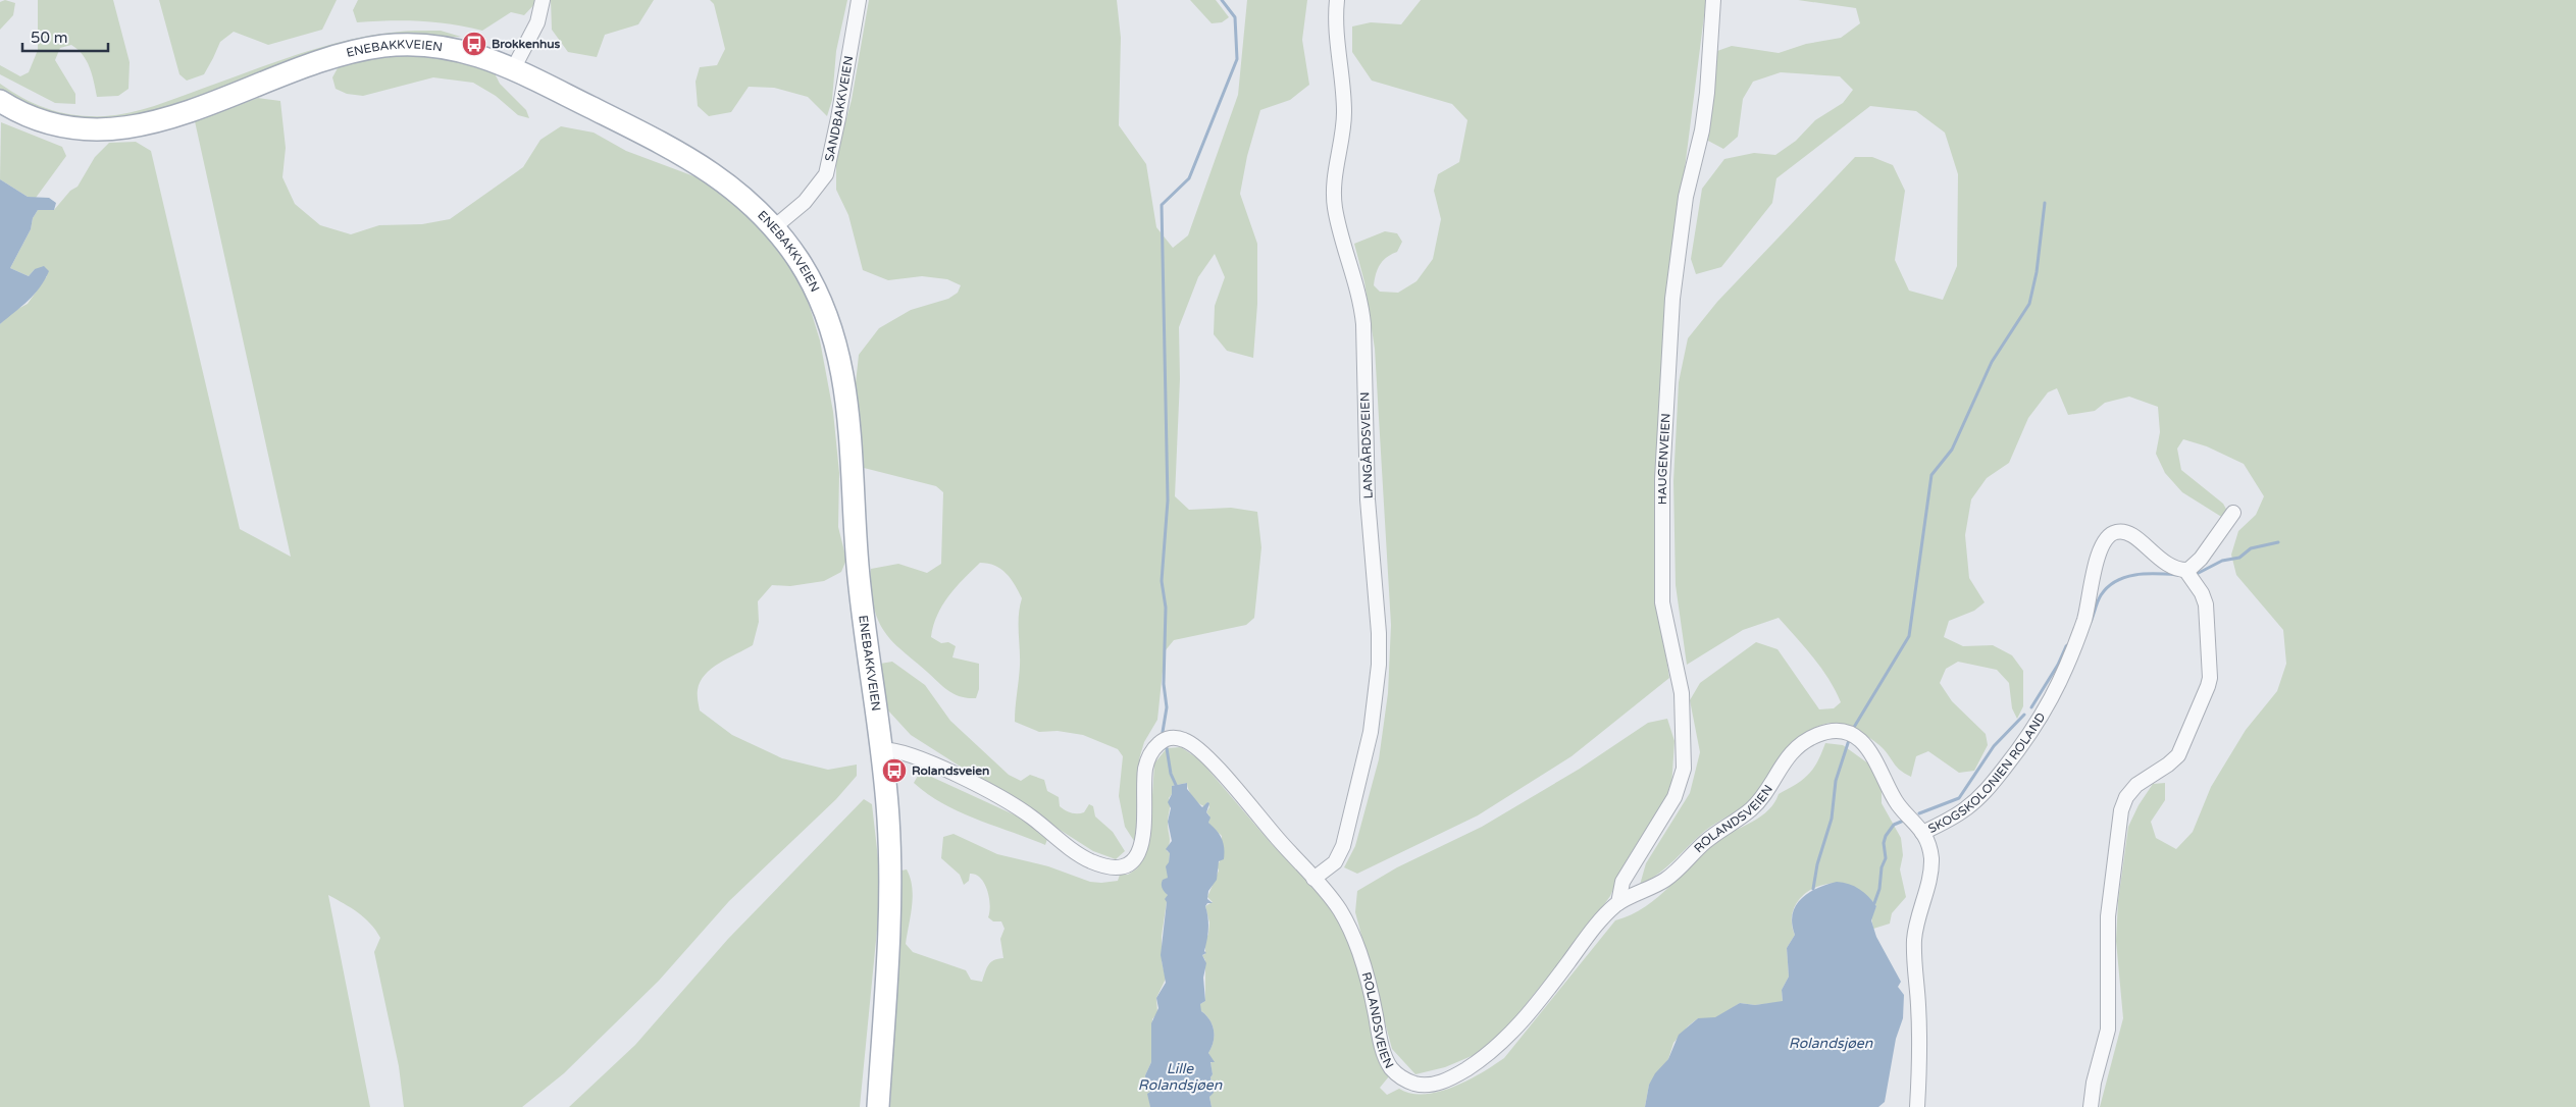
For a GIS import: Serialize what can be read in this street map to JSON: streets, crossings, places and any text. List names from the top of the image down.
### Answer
{
  "streets": {
    "main road": ["ENEBAKKVEIEN"],
    "street": [
      "SANDBAKKVEIEN",
      "LANGÅRDSVEIEN",
      "HAUGENVEIEN",
      "SKOGSKOLONIEN ROLAND",
      "ROLANDSVEIEN"
    ]
  },
  "crossings": [
    ["ENEBAKKVEIEN", "SANDBAKKVEIEN"],
    ["ENEBAKKVEIEN", "ROLANDSVEIEN"],
    ["LANGÅRDSVEIEN", "ROLANDSVEIEN"],
    ["HAUGENVEIEN", "ROLANDSVEIEN"],
    ["SKOGSKOLONIEN ROLAND", "ROLANDSVEIEN"]
  ],
  "water": ["Rolandsjøen", "Lille Rolandsjøen"],
  "places": {
    "bus stop": ["Brokkenhus", "Rolandsveien"]
  },
  "scale_bar": "50 m"
}
